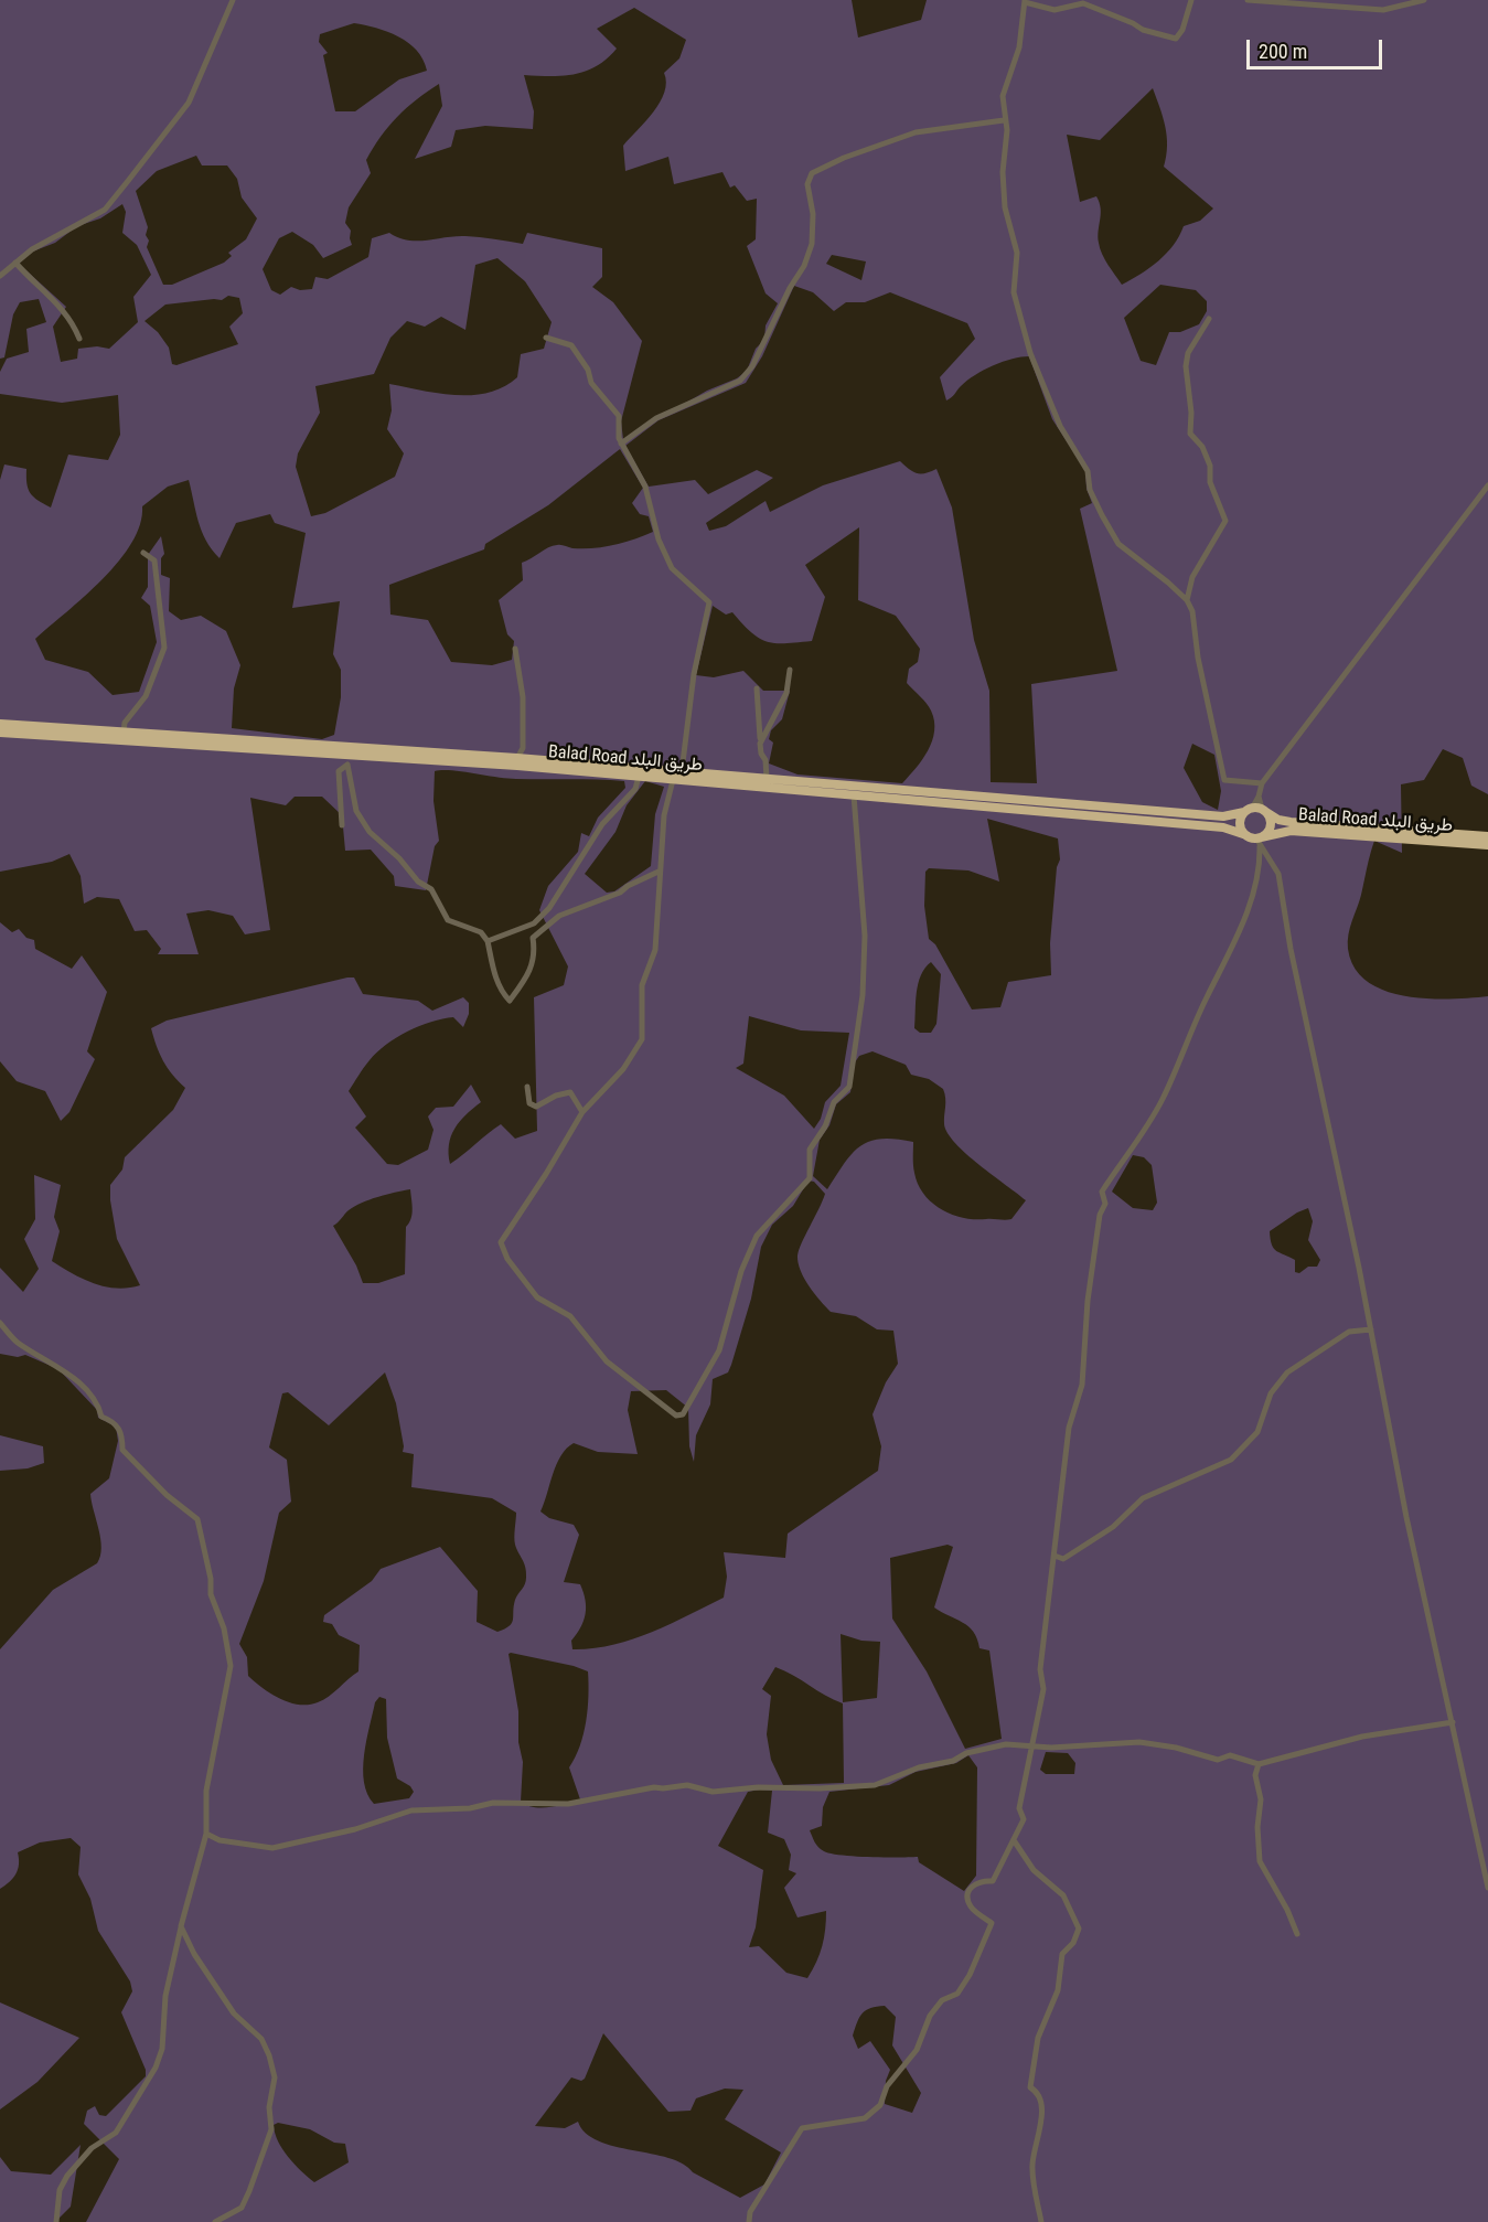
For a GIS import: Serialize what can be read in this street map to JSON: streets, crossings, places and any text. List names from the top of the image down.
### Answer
{
  "streets": {
    "highway": ["Balad Road طريق البلد"]
  },
  "scale_bar": "200 m"
}
